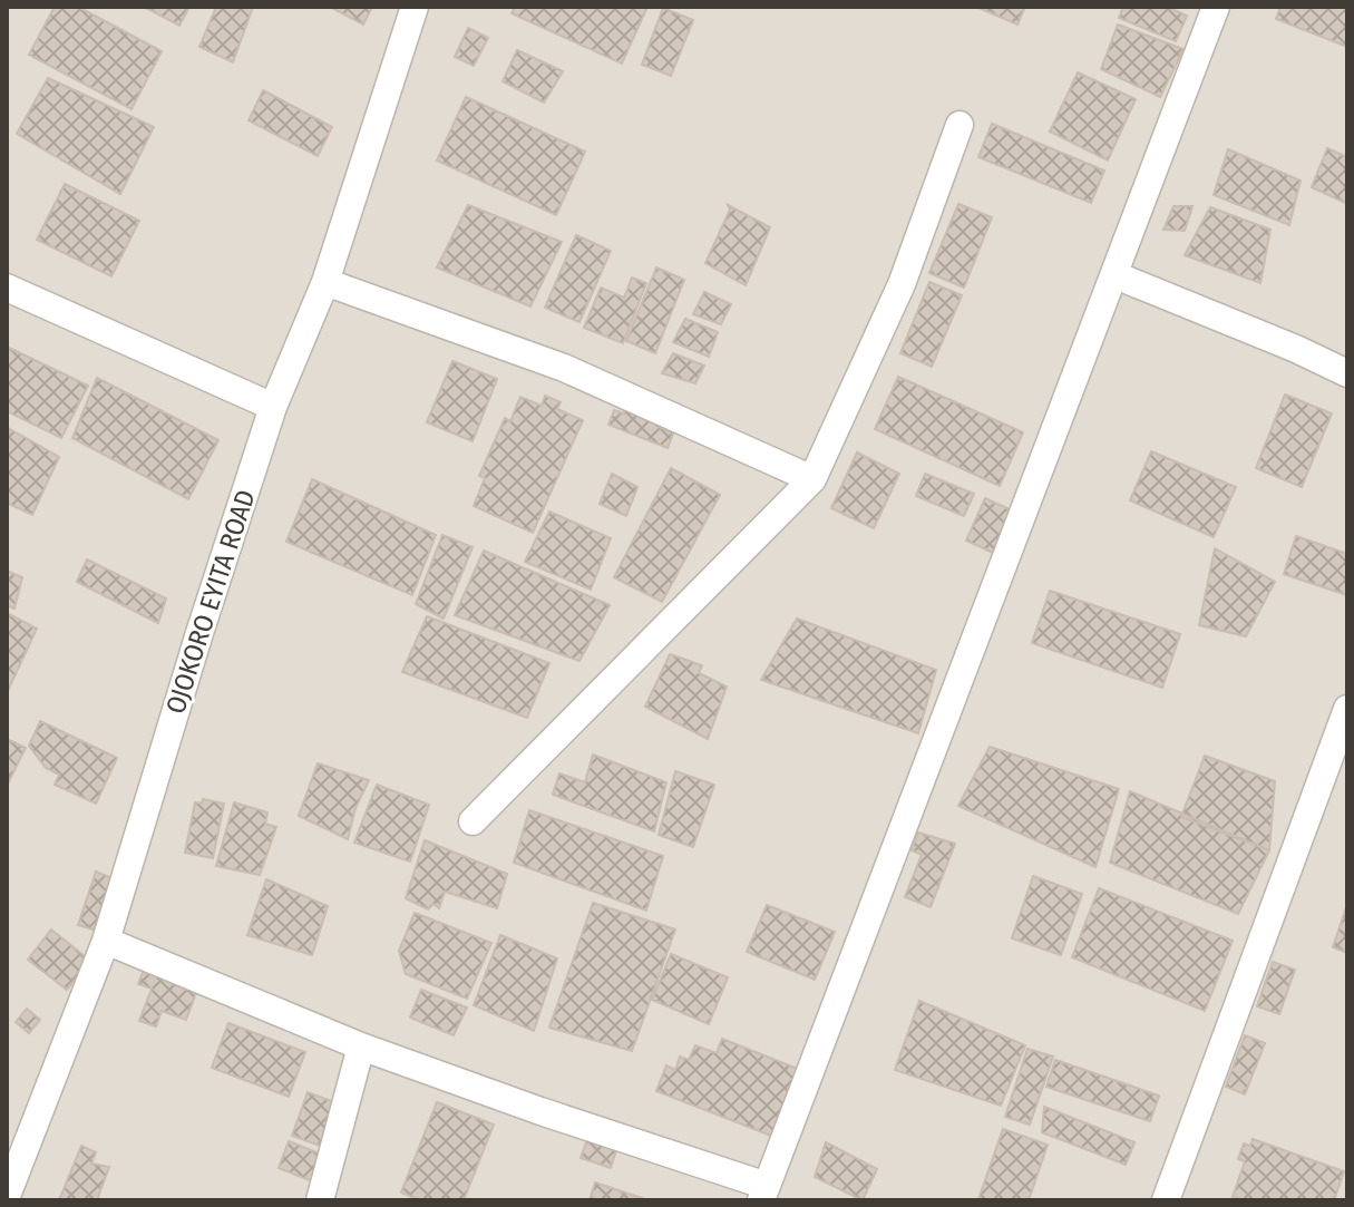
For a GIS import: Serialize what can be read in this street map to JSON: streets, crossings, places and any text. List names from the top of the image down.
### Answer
{
  "streets": {
    "street": ["OJOKORO EYITA ROAD"]
  }
}
